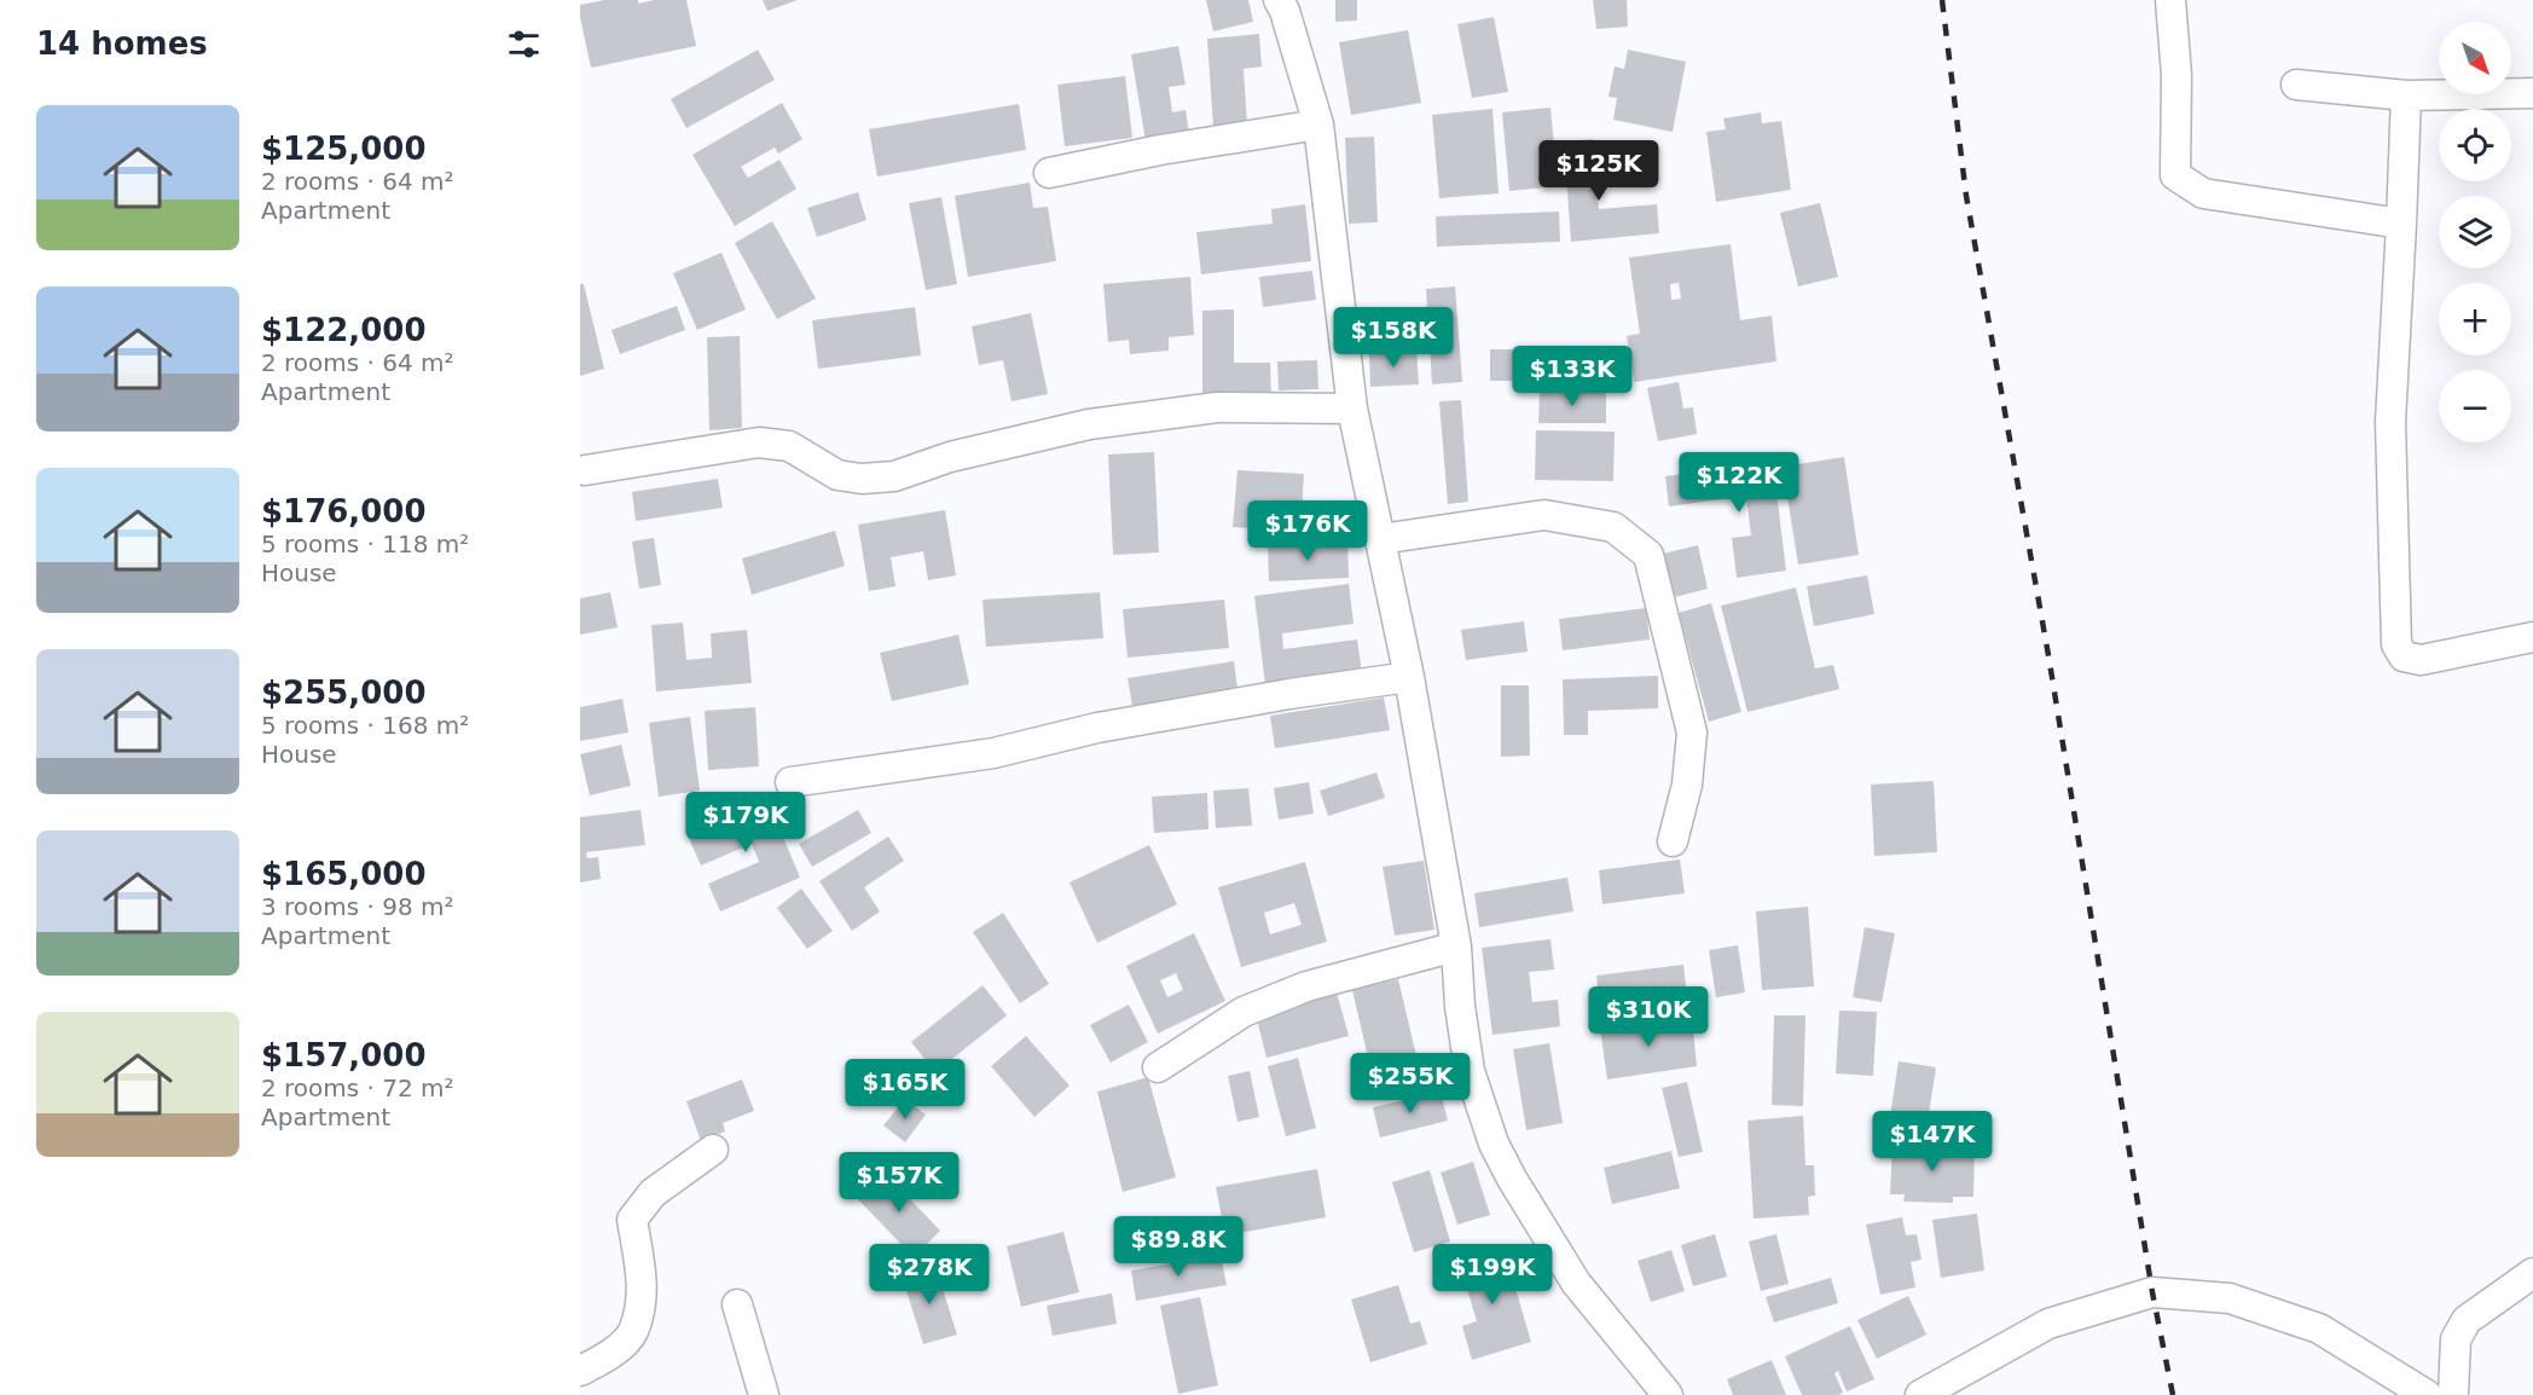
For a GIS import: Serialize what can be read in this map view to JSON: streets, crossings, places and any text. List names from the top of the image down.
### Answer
{
  "north": "bottom right",
  "page": {
    "heading": "14 homes",
    "map_buttons": ["+", "−"],
    "list": [
      {
        "name": "$125,000",
        "note": "2 rooms · 64 m² · Apartment"
      },
      {
        "name": "$122,000",
        "note": "2 rooms · 64 m² · Apartment"
      },
      {
        "name": "$176,000",
        "note": "5 rooms · 118 m² · House"
      },
      {
        "name": "$255,000",
        "note": "5 rooms · 168 m² · House"
      },
      {
        "name": "$165,000",
        "note": "3 rooms · 98 m² · Apartment"
      },
      {
        "name": "$157,000",
        "note": "2 rooms · 72 m² · Apartment"
      }
    ],
    "price": [
      "$125K",
      "$158K",
      "$133K",
      "$122K",
      "$176K",
      "$179K",
      "$310K",
      "$255K",
      "$165K",
      "$147K",
      "$157K",
      "$89.8K",
      "$278K",
      "$199K"
    ]
  }
}
